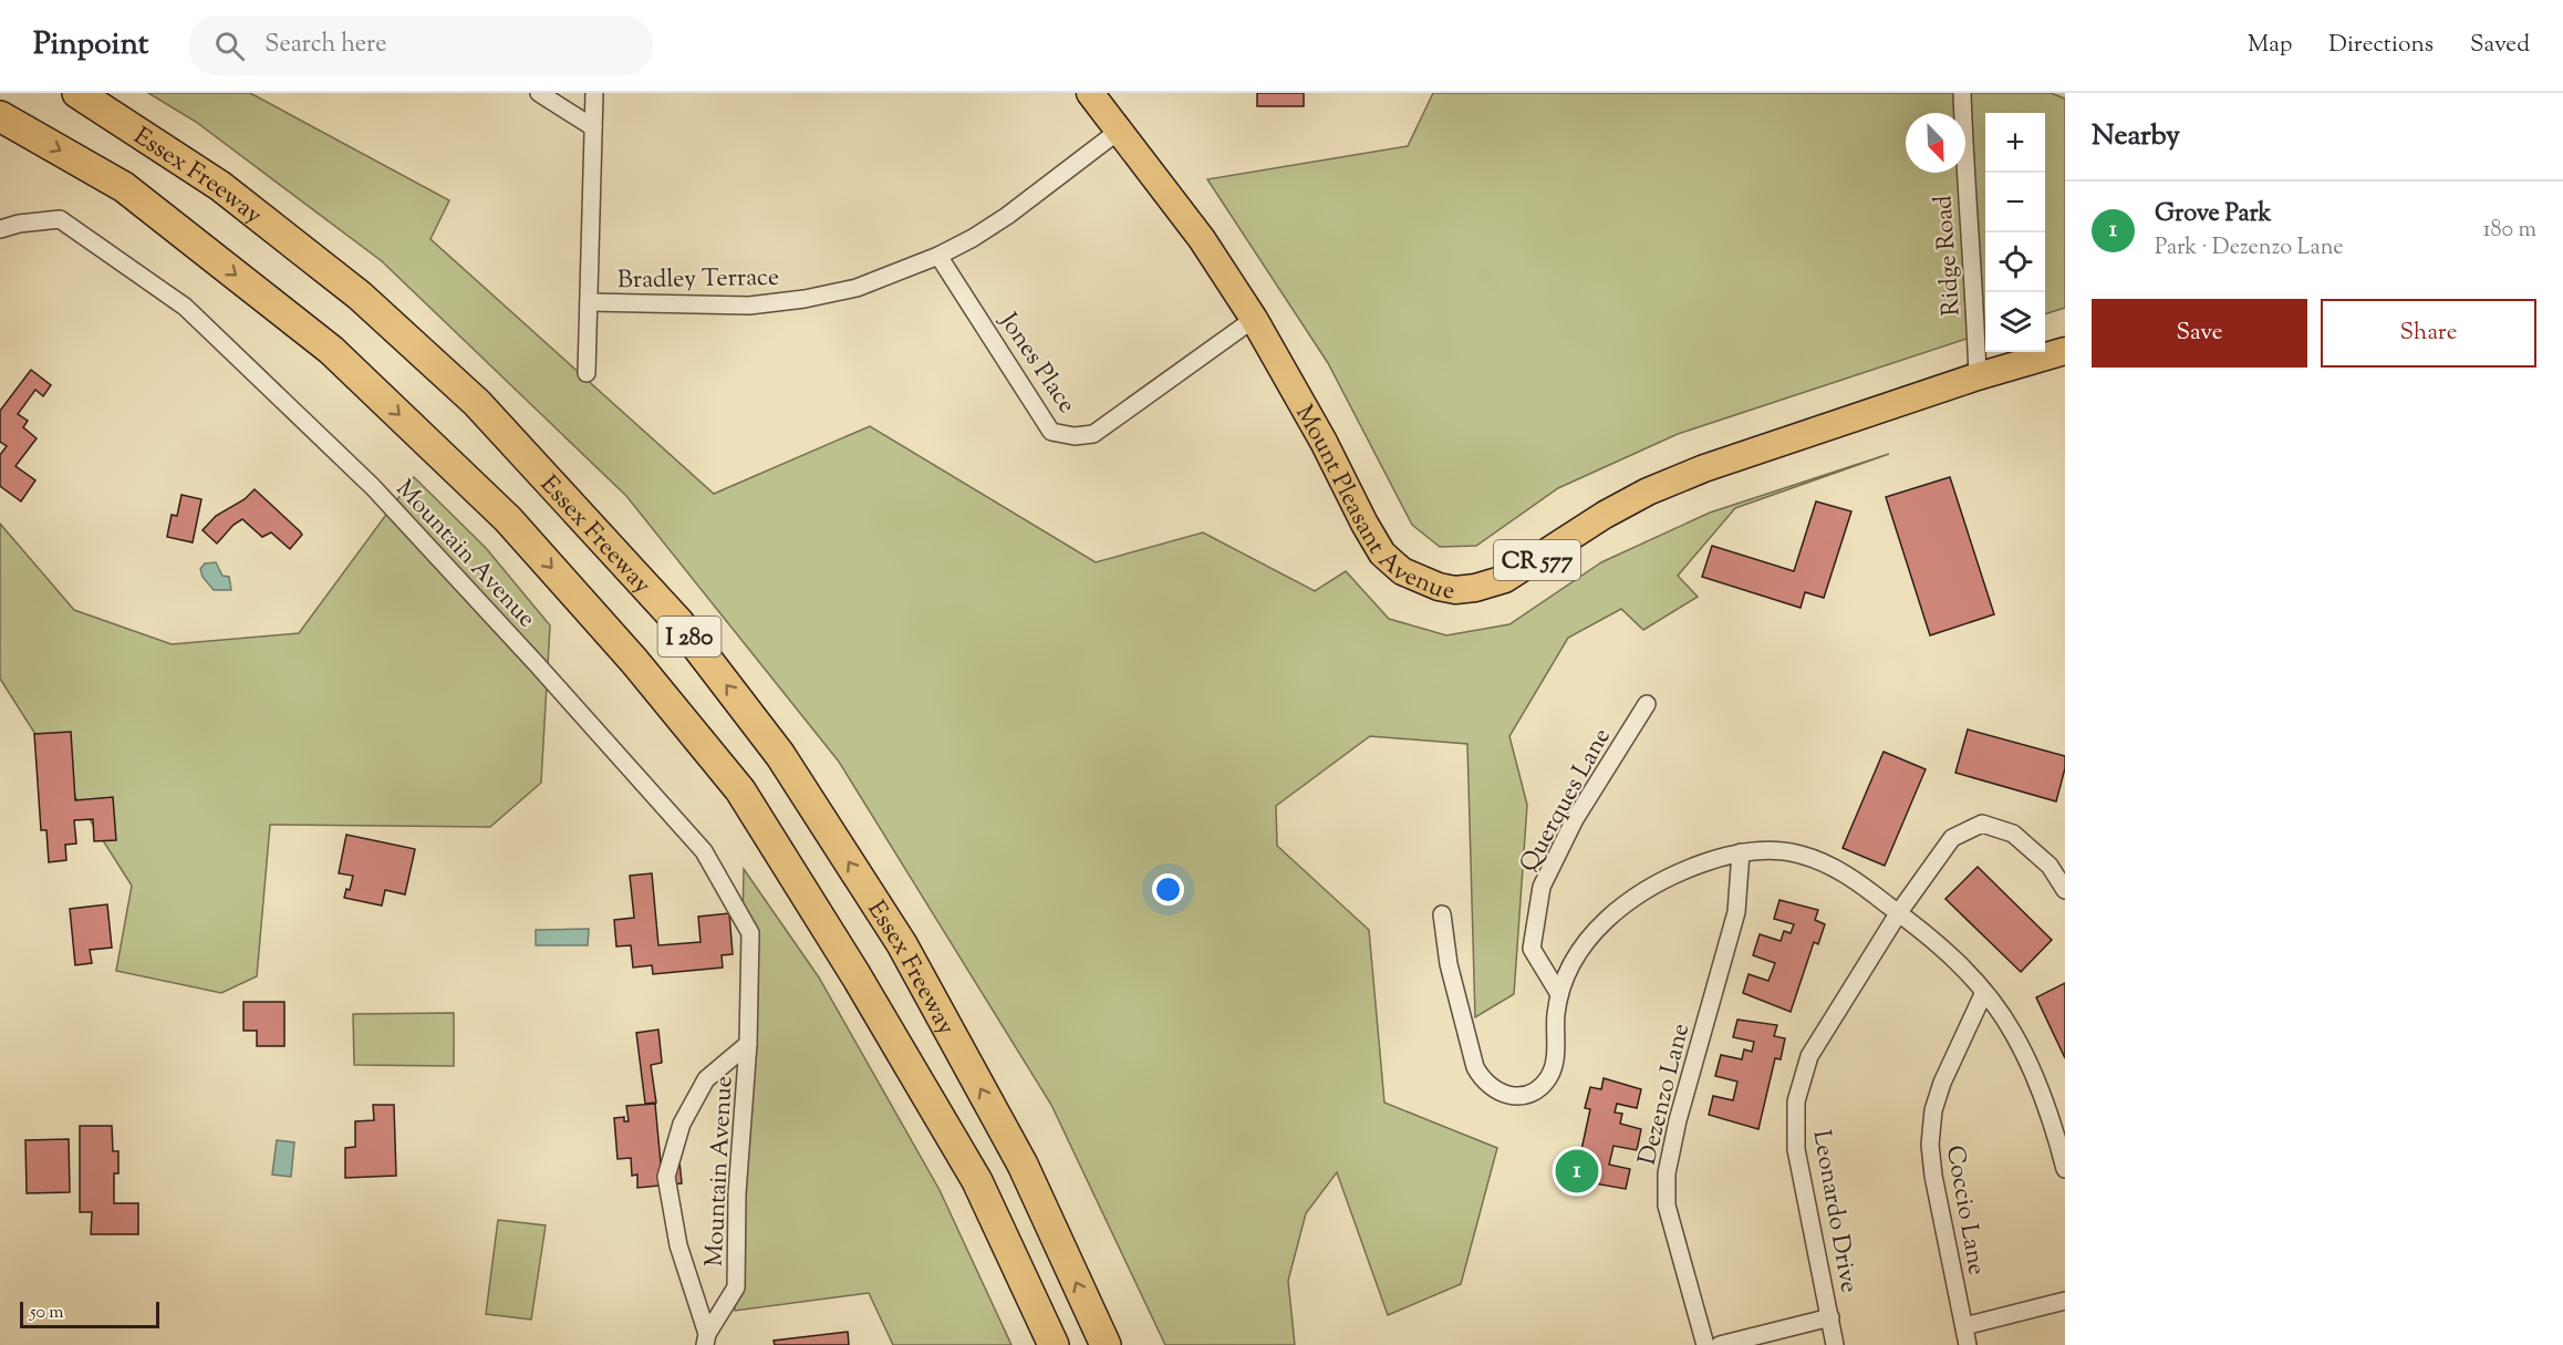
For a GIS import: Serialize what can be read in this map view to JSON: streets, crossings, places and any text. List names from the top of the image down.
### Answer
{
  "streets": {
    "highway": ["Essex Freeway", "I 280"],
    "main road": ["Mount Pleasant Avenue", "CR 577"],
    "street": [
      "Ridge Road",
      "Bradley Terrace",
      "Jones Place",
      "Mountain Avenue",
      "Querques Lane",
      "Dezenzo Lane",
      "Coccio Lane",
      "Leonardo Drive"
    ]
  },
  "crossings": [
    ["Ridge Road", "Mount Pleasant Avenue"],
    ["Bradley Terrace", "Jones Place"],
    ["Bradley Terrace", "Mount Pleasant Avenue"],
    ["Jones Place", "Mount Pleasant Avenue"]
  ],
  "scale_bar": "50 m",
  "north": "bottom right",
  "page": {
    "header": "Pinpoint",
    "search": "Search here",
    "nav": ["Map", "Directions", "Saved"],
    "heading": "Nearby",
    "map_buttons": ["+", "−"],
    "list": [
      {
        "mark": "1",
        "name": "Grove Park",
        "note": "Park · Dezenzo Lane",
        "value": "180 m"
      }
    ],
    "buttons": ["Save", "Share"],
    "pins": "1",
    "scale": "50 m"
  }
}
